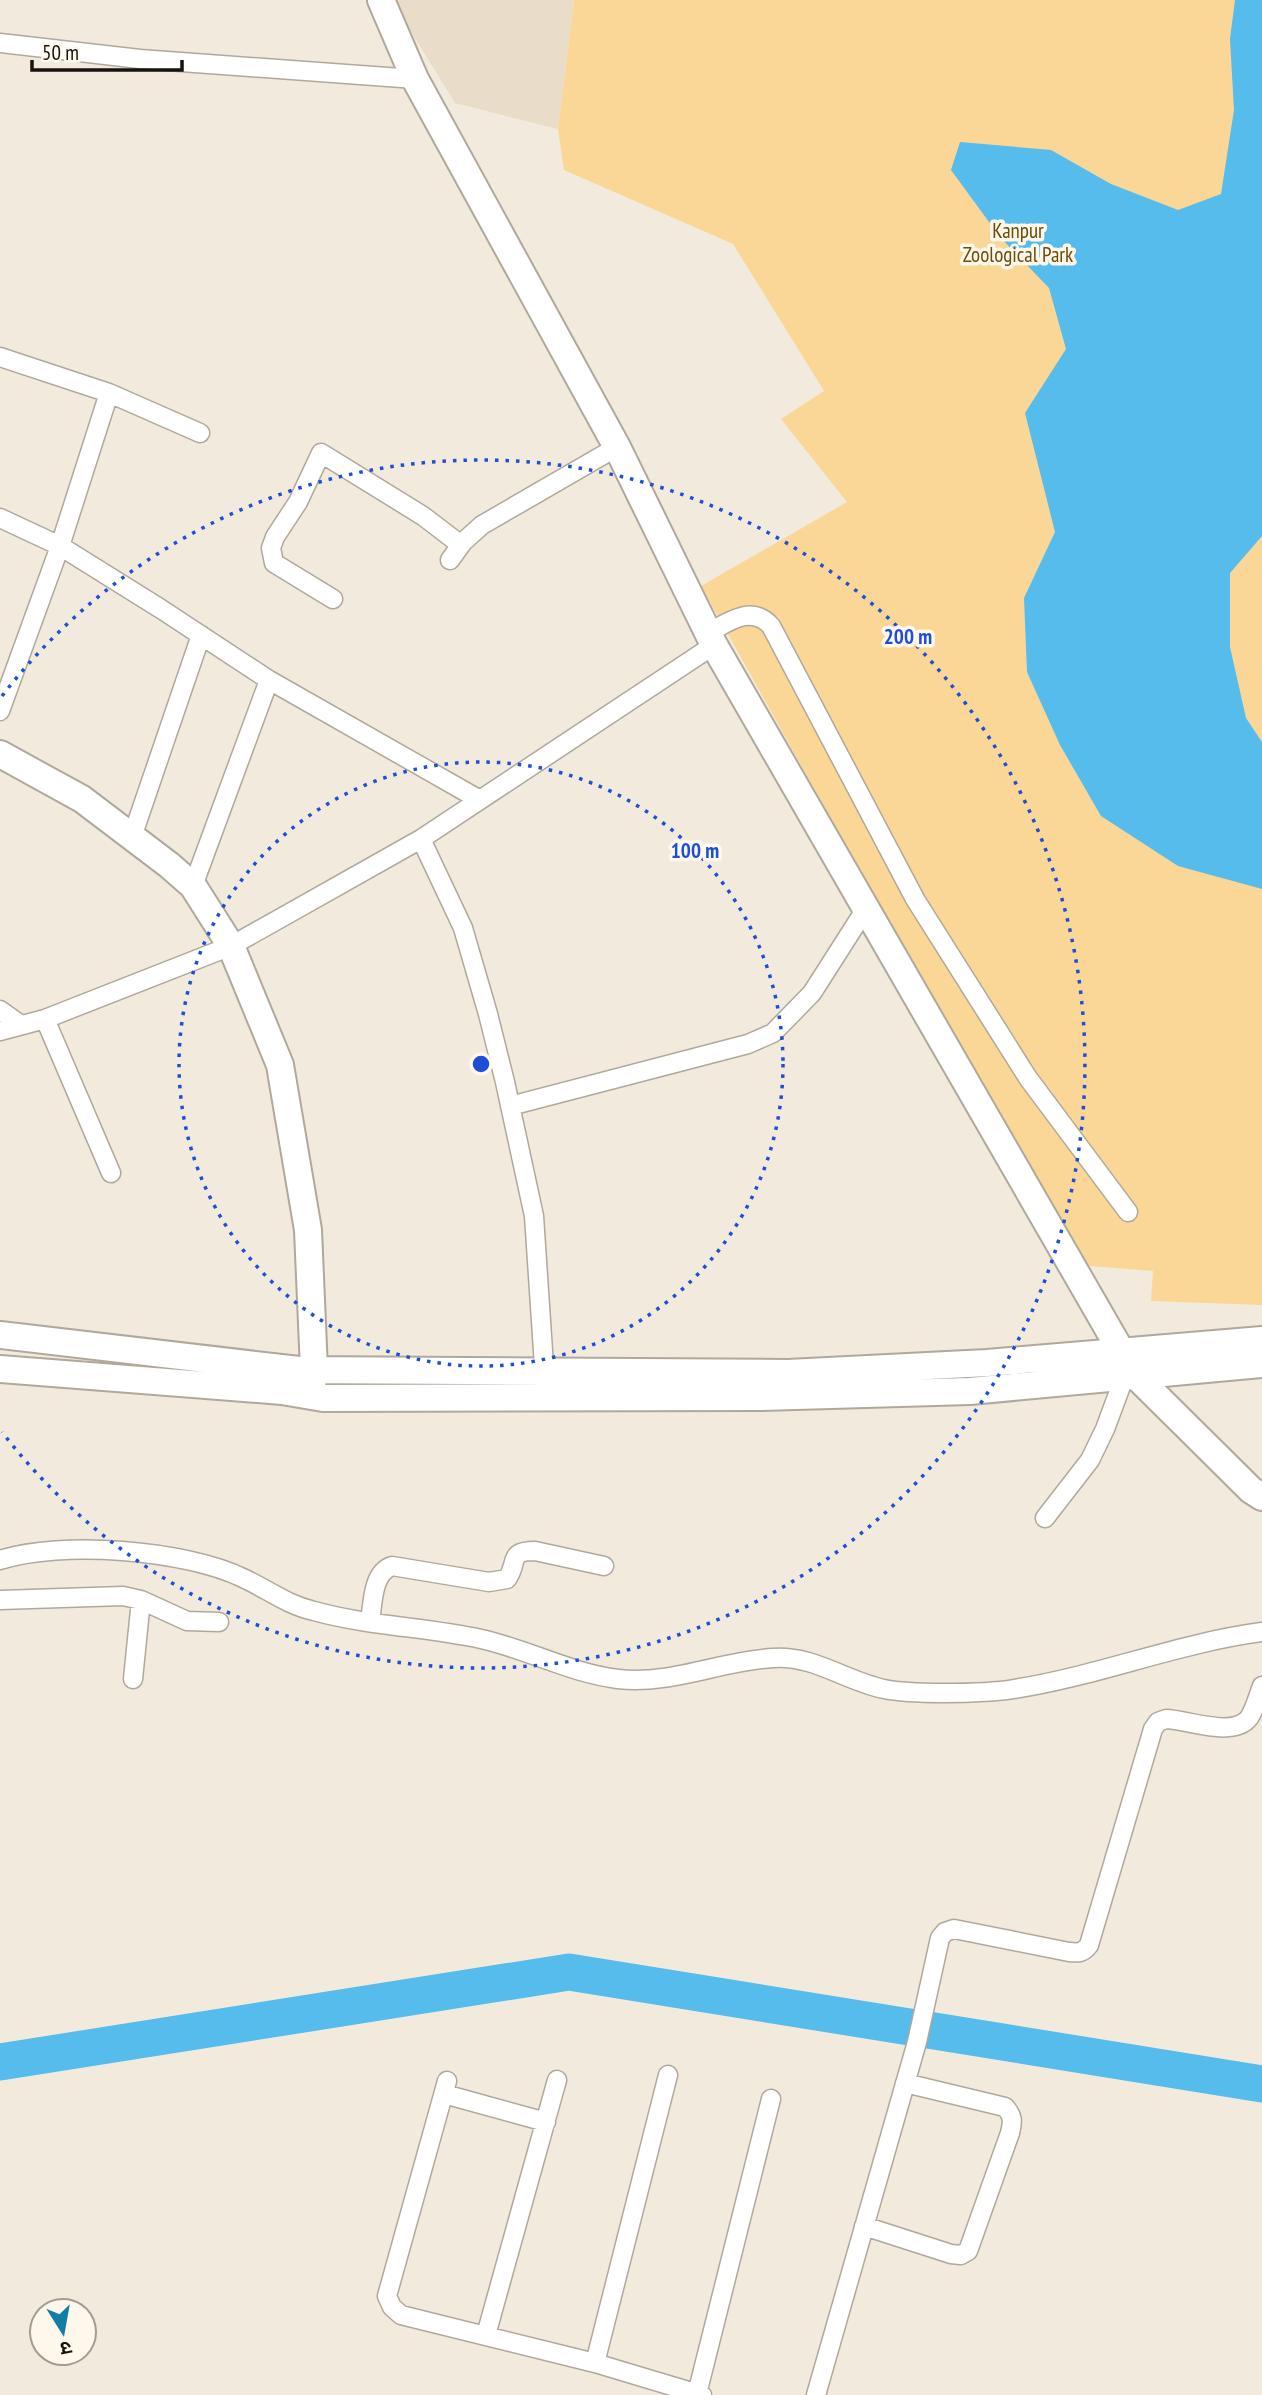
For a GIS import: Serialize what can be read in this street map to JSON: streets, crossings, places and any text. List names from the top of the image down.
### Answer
{
  "parks": ["Kanpur Zoological Park"],
  "scale_bar": "50 m",
  "north": "bottom",
  "rings": ["200 m", "100 m"]
}
